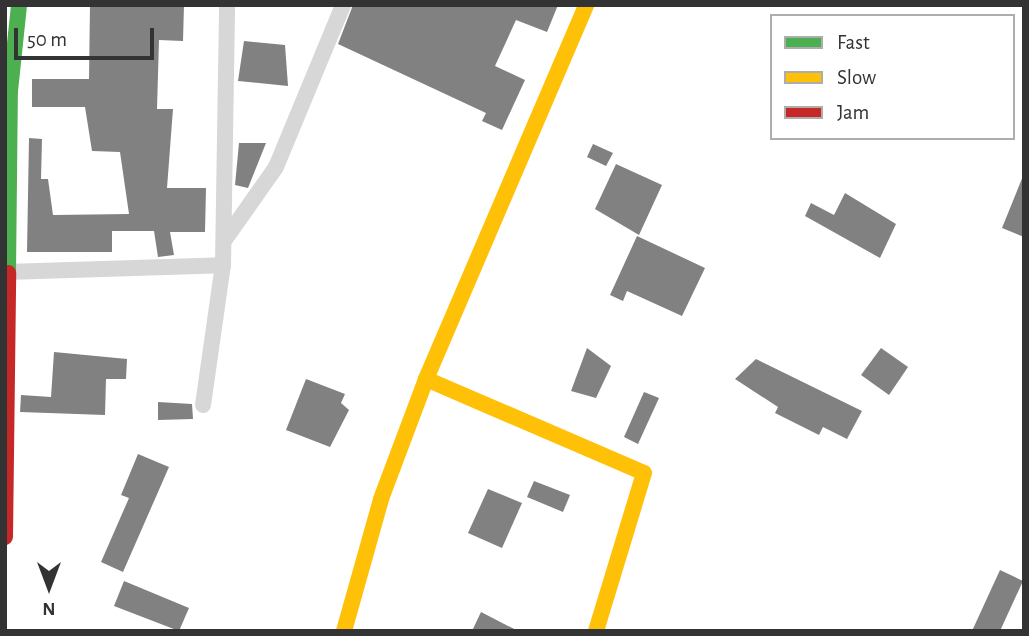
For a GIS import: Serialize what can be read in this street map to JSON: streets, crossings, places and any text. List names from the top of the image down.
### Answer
{
  "legend": ["Fast", "Slow", "Jam"],
  "scale_bar": "50 m",
  "north": "bottom"
}
